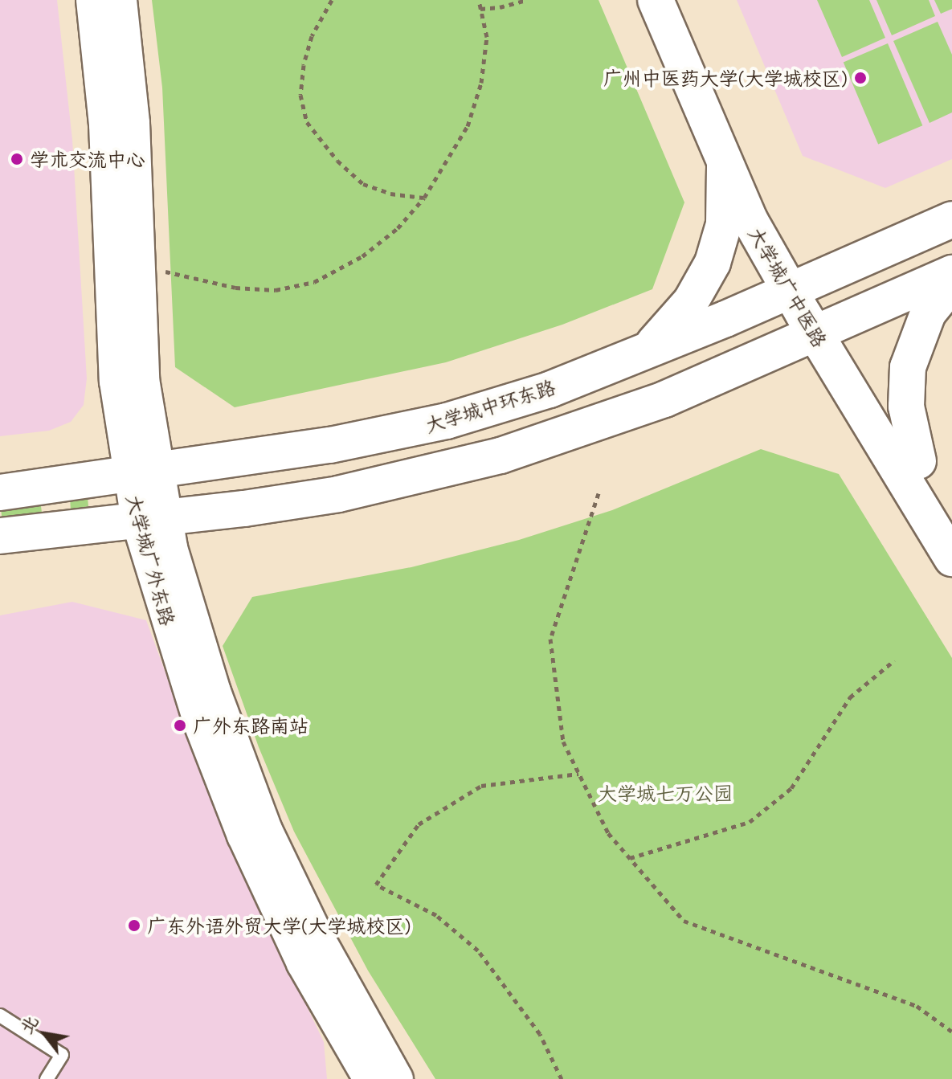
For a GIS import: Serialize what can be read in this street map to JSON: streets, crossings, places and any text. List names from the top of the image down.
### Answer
{
  "streets": {
    "main road": ["大学城广中医路", "大学城中环东路"],
    "street": ["大学城广外东路"]
  },
  "crossings": [
    ["大学城广中医路", "大学城中环东路"],
    ["大学城中环东路", "大学城广外东路"]
  ],
  "parks": ["大学城七万公园"],
  "places": [
    "广州中医药大学(大学城校区)",
    "学术交流中心",
    "广外东路南站",
    "广东外语外贸大学(大学城校区)"
  ],
  "north": "top left"
}
